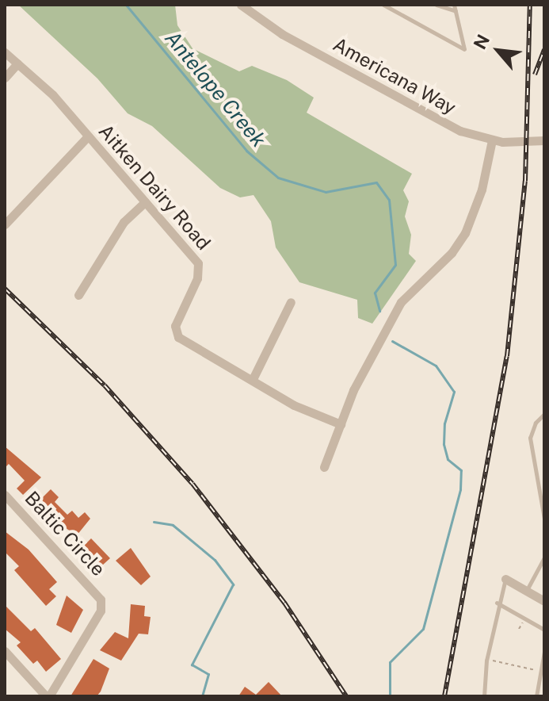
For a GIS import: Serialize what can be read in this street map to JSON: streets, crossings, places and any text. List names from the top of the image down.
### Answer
{
  "streets": {
    "street": ["Americana Way", "Aitken Dairy Road", "Baltic Circle"]
  },
  "water": ["Antelope Creek"],
  "north": "top left"
}
